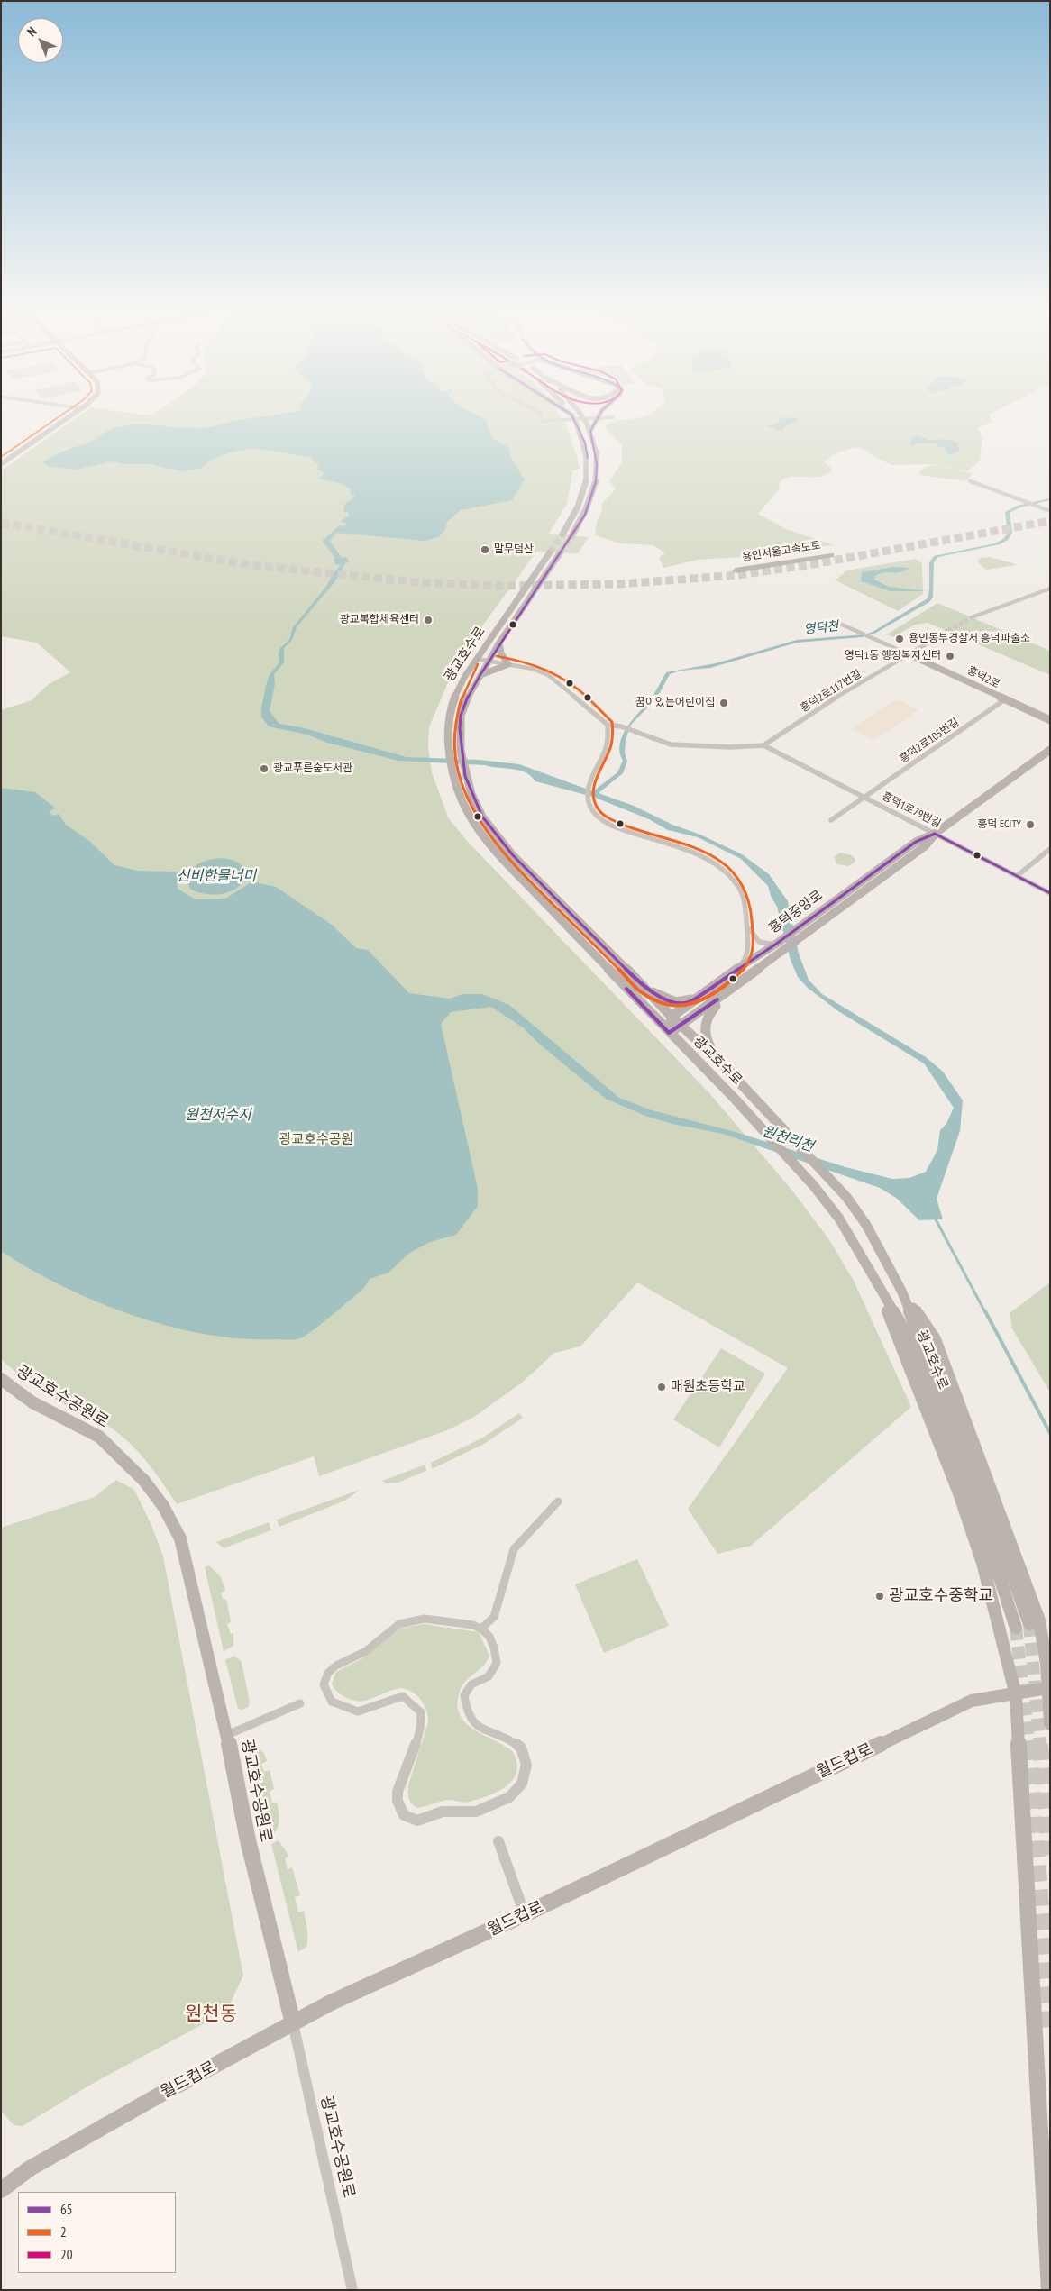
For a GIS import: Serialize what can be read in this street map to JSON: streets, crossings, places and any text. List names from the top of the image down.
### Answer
{
  "streets": {
    "highway": ["용인서울고속도로"],
    "main road": [
      "광교호수로",
      "흥덕2로",
      "흥덕중앙로",
      "광교호수공원로",
      "월드컵로"
    ],
    "street": ["흥덕2로117번길", "흥덕2로105번길", "흥덕1로79번길"]
  },
  "crossings": [
    ["광교호수로", "흥덕중앙로"],
    ["흥덕2로", "흥덕2로117번길"],
    ["흥덕2로", "흥덕2로105번길"],
    ["흥덕2로117번길", "흥덕1로79번길"],
    ["흥덕2로105번길", "흥덕1로79번길"],
    ["흥덕1로79번길", "흥덕중앙로"],
    ["광교호수공원로", "월드컵로"]
  ],
  "districts": ["원천동"],
  "water": [
    "영덕천",
    "신비한물너미",
    "원천저수지",
    "원천리천"
  ],
  "parks": ["광교호수공원"],
  "places": [
    "말무덤산",
    "광교복합체육센터",
    "용인동부경찰서 흥덕파출소",
    "영덕1동 행정복지센터",
    "꿈이있는어린이집",
    "광교푸른숲도서관",
    "흥덕 ECITY",
    "매원초등학교",
    "광교호수중학교"
  ],
  "lines": ["transit line 65", "transit line 2"],
  "legend": ["65", "2", "20"],
  "north": "top left"
}
